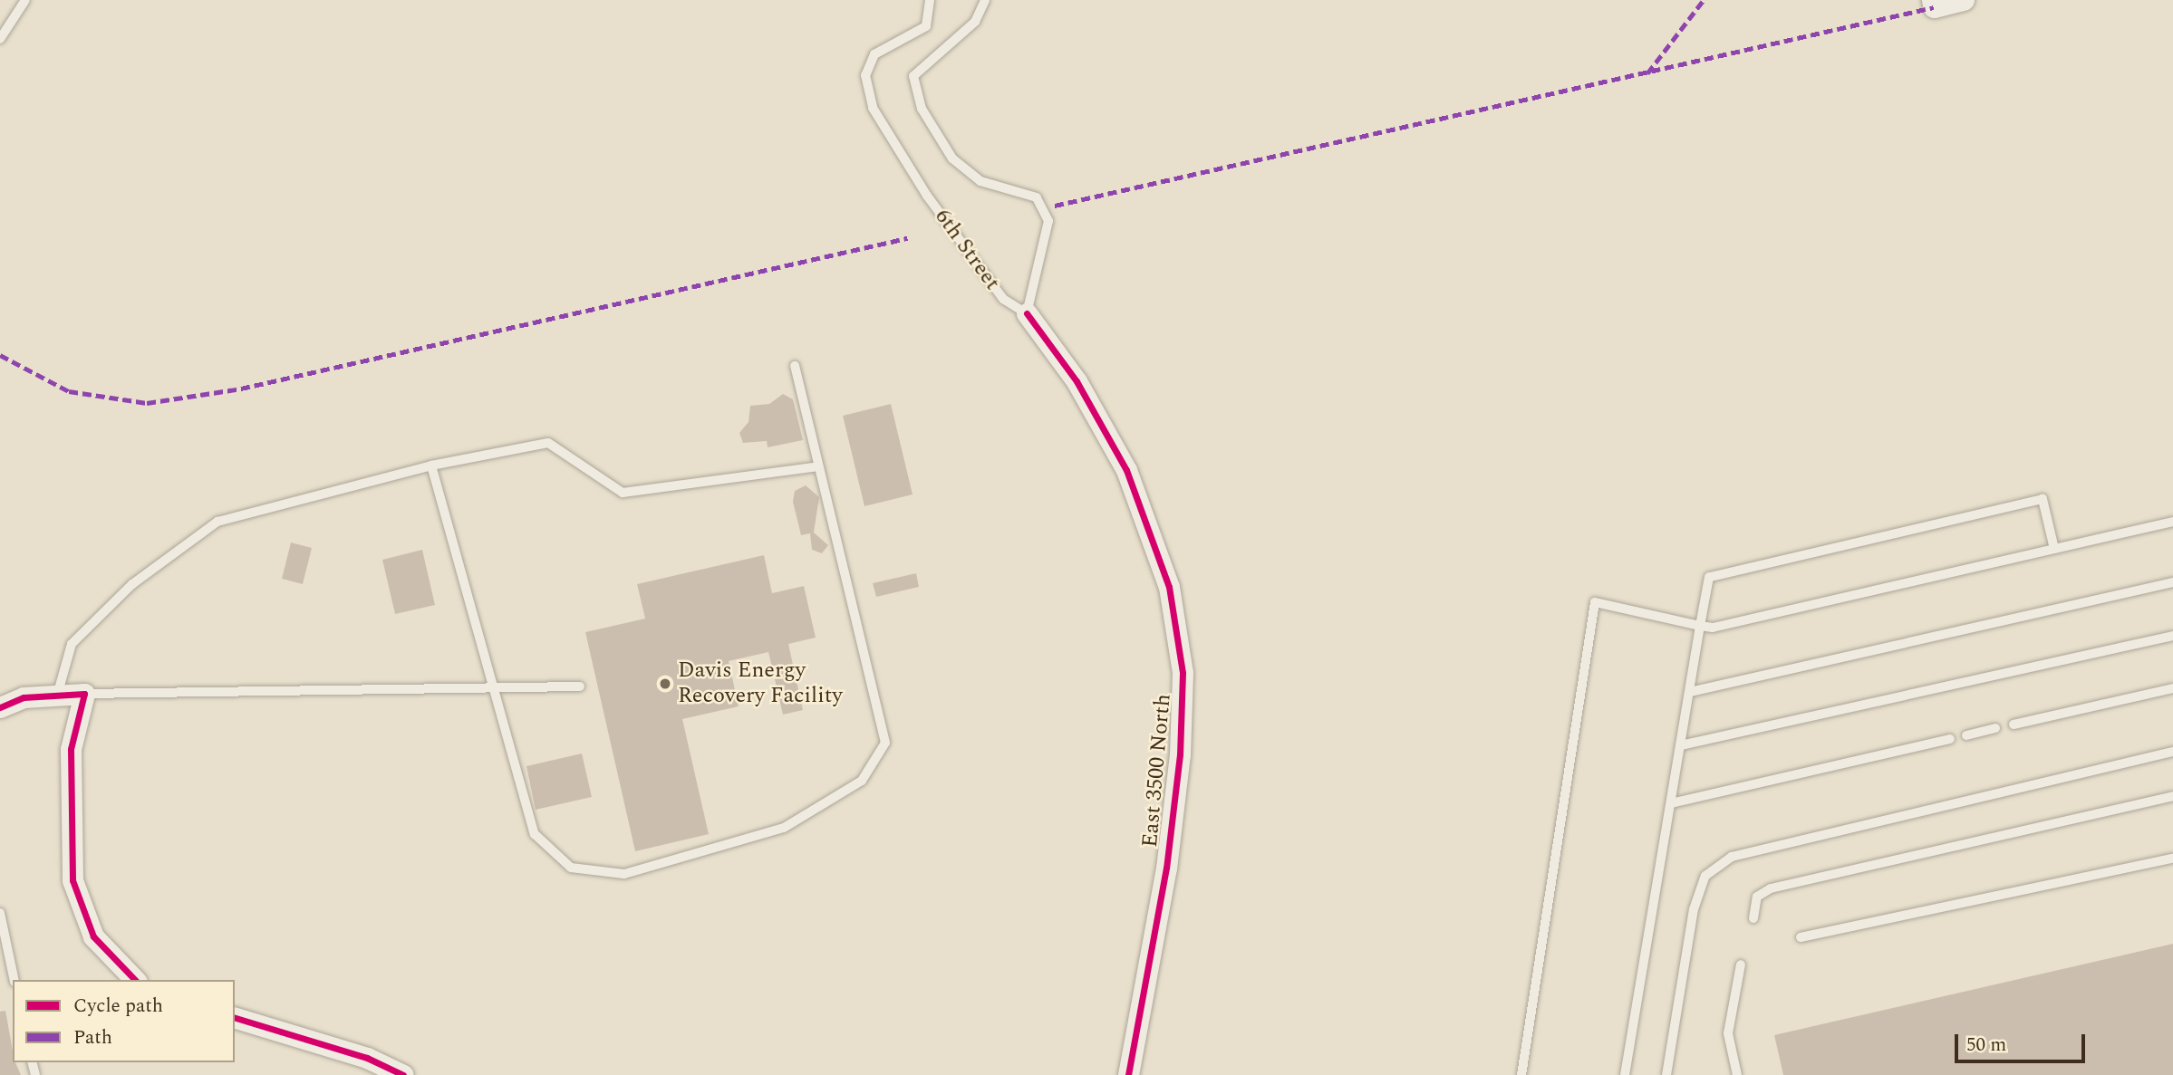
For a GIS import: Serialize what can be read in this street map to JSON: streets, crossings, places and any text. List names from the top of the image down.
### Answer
{
  "streets": {
    "street": ["East 3500 North"],
    "lane": ["6th Street"]
  },
  "crossings": [
    ["6th Street", "East 3500 North"]
  ],
  "places": ["Davis Energy Recovery Facility"],
  "legend": ["Cycle path", "Path"],
  "scale_bar": "50 m"
}
